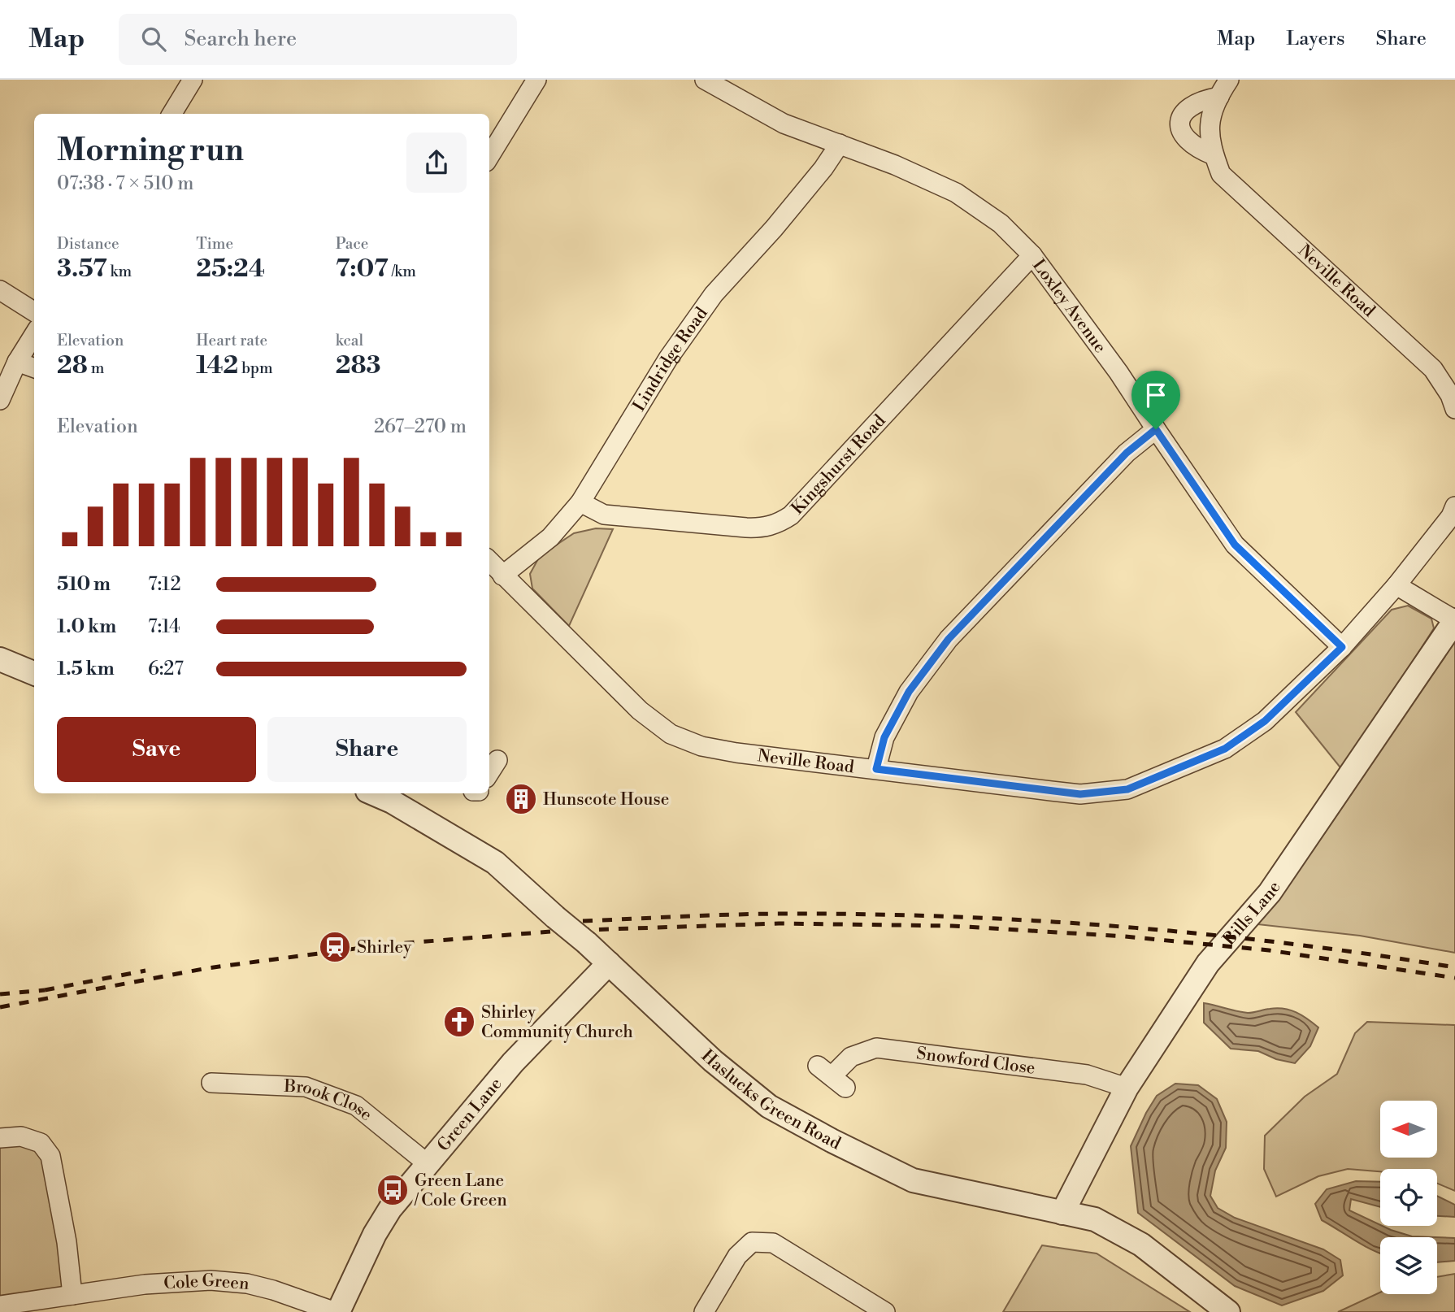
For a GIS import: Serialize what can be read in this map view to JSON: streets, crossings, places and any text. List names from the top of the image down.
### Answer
{
  "streets": {
    "street": [
      "Neville Road",
      "Loxley Avenue",
      "Lindridge Road",
      "Kingshurst Road",
      "Bills Lane",
      "Snowford Close",
      "Haslucks Green Road",
      "Brook Close",
      "Green Lane",
      "Cole Green"
    ]
  },
  "crossings": [
    ["Neville Road", "Loxley Avenue"],
    ["Neville Road", "Lindridge Road"],
    ["Loxley Avenue", "Lindridge Road"],
    ["Loxley Avenue", "Kingshurst Road"],
    ["Lindridge Road", "Kingshurst Road"],
    ["Bills Lane", "Snowford Close"],
    ["Bills Lane", "Haslucks Green Road"],
    ["Haslucks Green Road", "Green Lane"],
    ["Brook Close", "Green Lane"],
    ["Green Lane", "Cole Green"]
  ],
  "places": {
    "building": ["Hunscote House"],
    "station": ["Shirley"],
    "church": ["Shirley Community Church"],
    "bus stop": ["Green Lane / Cole Green"]
  },
  "north": "left",
  "page": {
    "header": "Map",
    "search": "Search here",
    "nav": ["Map", "Layers", "Share"],
    "heading": ["Morning run", "07:38 · 7 × 510 m"],
    "stats": [
      ["Distance", "3.57 km"],
      ["Time", "25:24"],
      ["Pace", "7:07 /km"],
      ["Elevation", "28 m"],
      ["Heart rate", "142 bpm"],
      ["kcal", "283"]
    ],
    "chart": ["Elevation", "267–270 m"],
    "list": [
      {
        "name": "510 m",
        "note": "7:12"
      },
      {
        "name": "1.0 km",
        "note": "7:14"
      },
      {
        "name": "1.5 km",
        "note": "6:27"
      }
    ],
    "buttons": ["Save", "Share"]
  }
}
